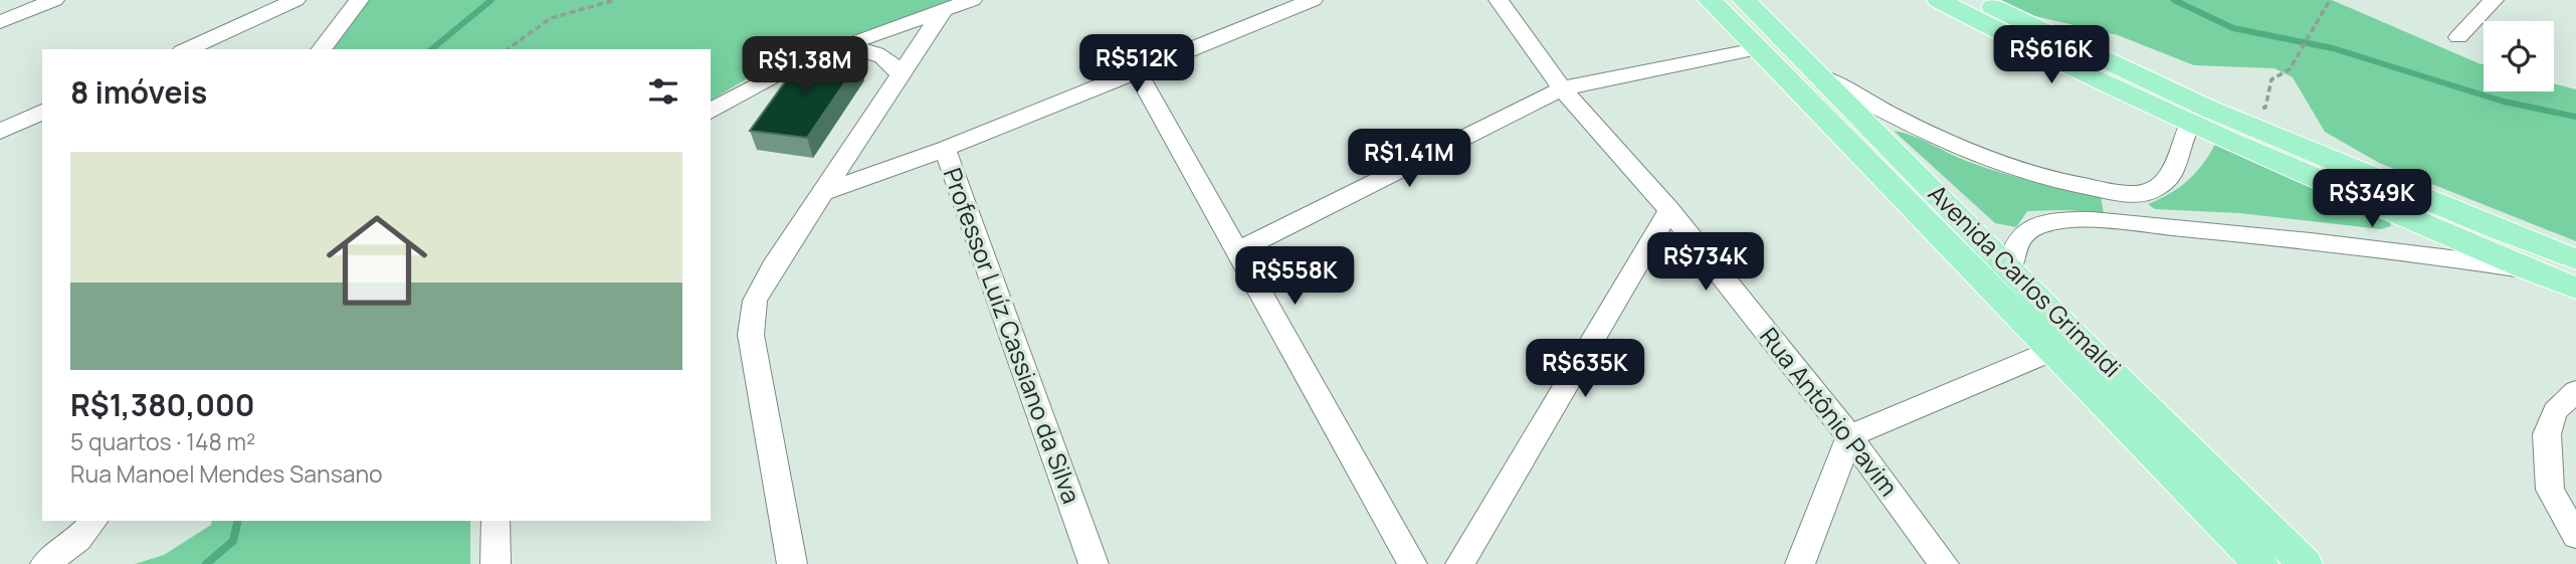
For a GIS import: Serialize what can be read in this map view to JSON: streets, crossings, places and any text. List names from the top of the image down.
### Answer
{
  "streets": {
    "main road": ["Avenida Carlos Grimaldi"],
    "street": ["Professor Luíz Cassiano da Silva", "Rua Antônio Pavim"]
  },
  "page": {
    "price": [
      "R$616K",
      "R$512K",
      "R$1.38M",
      "R$1.41M",
      "R$349K",
      "R$734K",
      "R$558K",
      "R$635K"
    ],
    "heading": "8 imóveis",
    "list": [
      {
        "name": "R$1,380,000",
        "note": "5 quartos · 148 m² · Rua Manoel Mendes Sansano"
      }
    ]
  }
}
